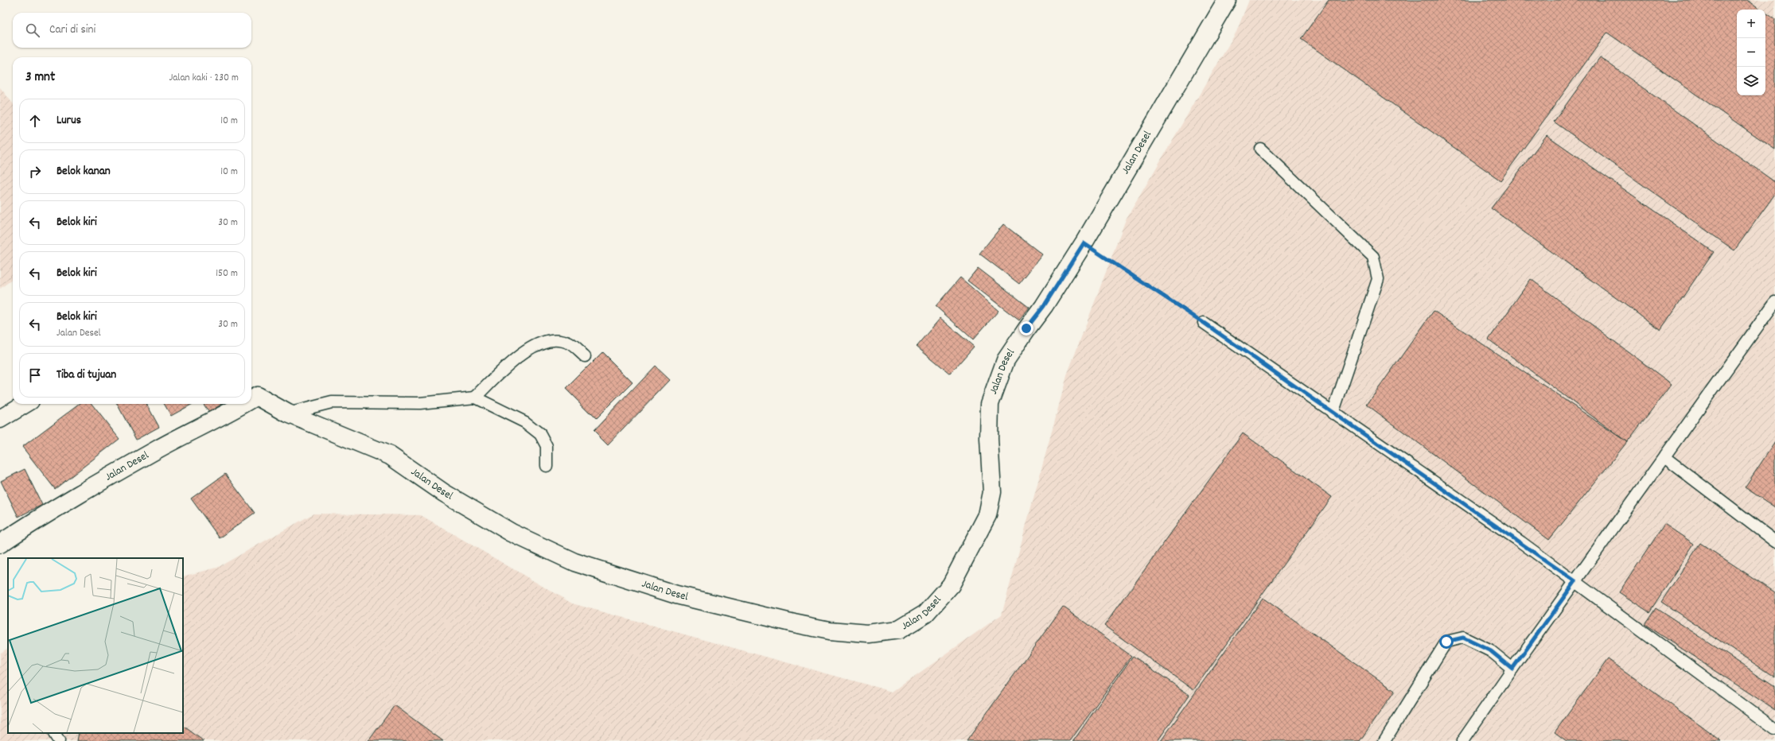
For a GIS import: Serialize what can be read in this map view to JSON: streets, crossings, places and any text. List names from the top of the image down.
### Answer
{
  "streets": {
    "street": ["Jalan Desel"]
  },
  "page": {
    "map_buttons": ["+", "−"],
    "search": "Cari di sini",
    "heading": ["3 mnt", "Jalan kaki · 230 m"],
    "list": [
      ["Lurus", "10 m"],
      ["Belok kanan", "10 m"],
      ["Belok kiri", "30 m"],
      ["Belok kiri", "150 m"],
      ["Belok kiri", "Jalan Desel", "30 m"],
      "Tiba di tujuan"
    ]
  }
}
